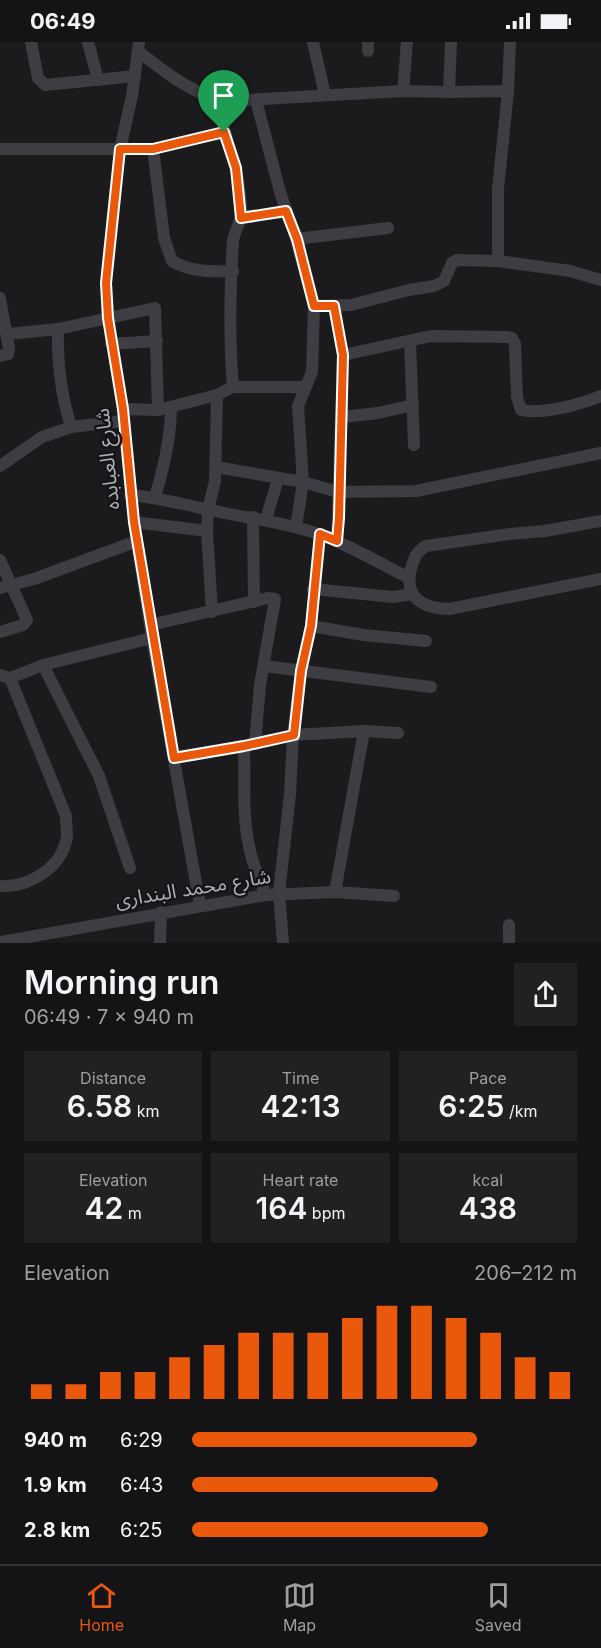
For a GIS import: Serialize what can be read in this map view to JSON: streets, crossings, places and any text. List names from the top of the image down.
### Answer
{
  "streets": {
    "street": ["شارع العبابده", "شارع محمد البندارى"]
  },
  "crossings": [
    ["شارع العبابده", "شارع محمد البندارى"]
  ],
  "page": {
    "status": "06:49",
    "heading": ["Morning run", "06:49 · 7 × 940 m"],
    "stats": [
      ["Distance", "6.58 km"],
      ["Time", "42:13"],
      ["Pace", "6:25 /km"],
      ["Elevation", "42 m"],
      ["Heart rate", "164 bpm"],
      ["kcal", "438"]
    ],
    "chart": ["Elevation", "206–212 m"],
    "list": [
      {
        "name": "940 m",
        "note": "6:29"
      },
      {
        "name": "1.9 km",
        "note": "6:43"
      },
      {
        "name": "2.8 km",
        "note": "6:25"
      }
    ],
    "tabs": ["Home", "Map", "Saved"]
  }
}
